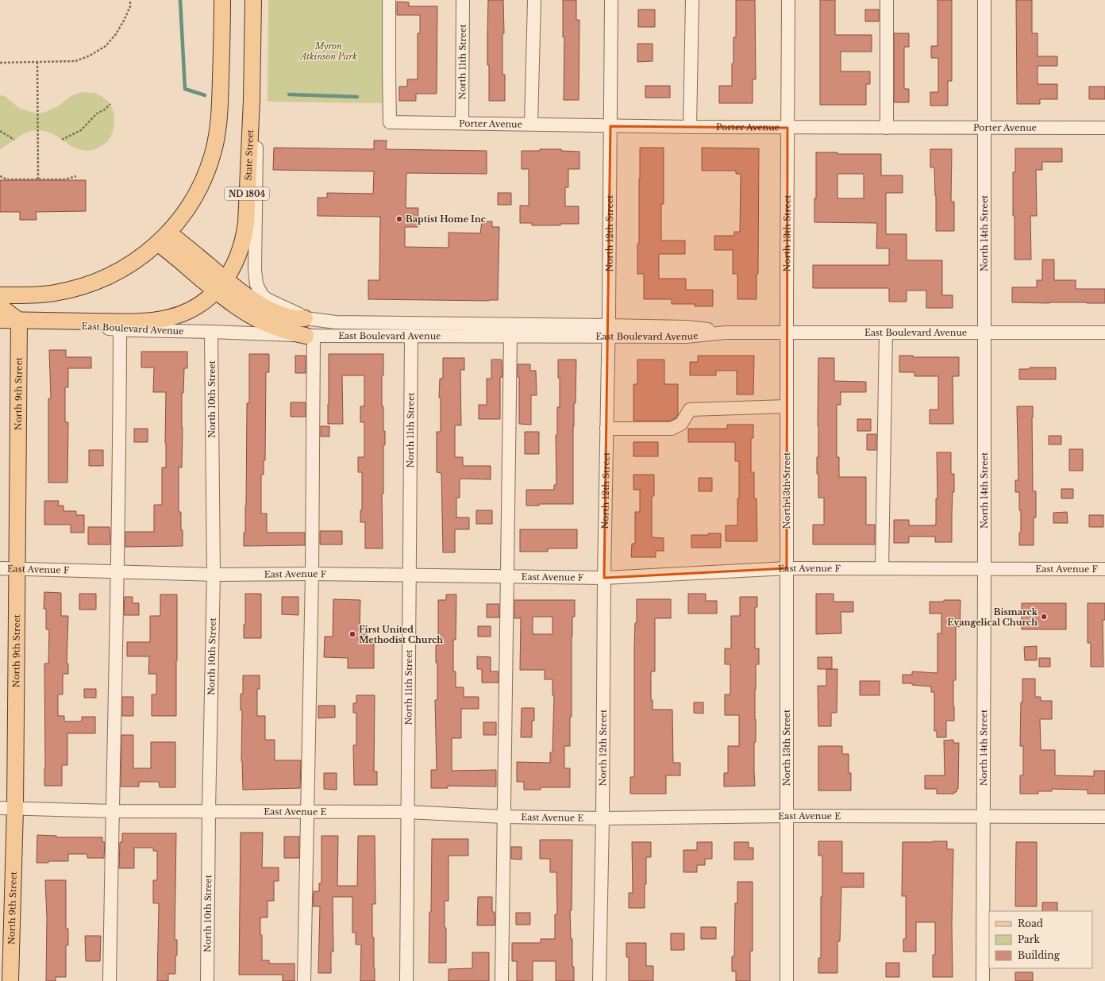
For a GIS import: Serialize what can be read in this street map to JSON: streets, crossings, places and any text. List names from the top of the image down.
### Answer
{
  "streets": {
    "main road": [
      "State Street",
      "ND 1804",
      "East Boulevard Avenue",
      "North 9th Street"
    ],
    "street": [
      "North 11th Street",
      "Porter Avenue",
      "North 12th Street",
      "North 13th Street",
      "North 14th Street",
      "North 10th Street",
      "East Avenue F",
      "East Avenue E"
    ]
  },
  "crossings": [
    ["North 11th Street", "Porter Avenue"],
    ["North 11th Street", "East Boulevard Avenue"],
    ["North 11th Street", "East Avenue F"],
    ["North 11th Street", "East Avenue E"],
    ["Porter Avenue", "North 12th Street"],
    ["Porter Avenue", "North 13th Street"],
    ["Porter Avenue", "North 14th Street"],
    ["State Street", "East Boulevard Avenue"],
    ["North 12th Street", "East Boulevard Avenue"],
    ["North 12th Street", "East Avenue F"],
    ["North 12th Street", "East Avenue E"],
    ["North 13th Street", "East Boulevard Avenue"],
    ["North 13th Street", "East Avenue F"],
    ["North 13th Street", "East Avenue E"],
    ["North 14th Street", "East Boulevard Avenue"],
    ["North 14th Street", "East Avenue F"],
    ["North 14th Street", "East Avenue E"],
    ["East Boulevard Avenue", "North 9th Street"],
    ["East Boulevard Avenue", "North 10th Street"],
    ["North 9th Street", "East Avenue F"],
    ["North 9th Street", "East Avenue E"],
    ["North 10th Street", "East Avenue F"],
    ["North 10th Street", "East Avenue E"]
  ],
  "parks": ["Myron Atkinson Park"],
  "places": ["Baptist Home Inc", "Bismarck Evangelical Church", "First United Methodist Church"],
  "legend": ["Road", "Park", "Building"]
}
